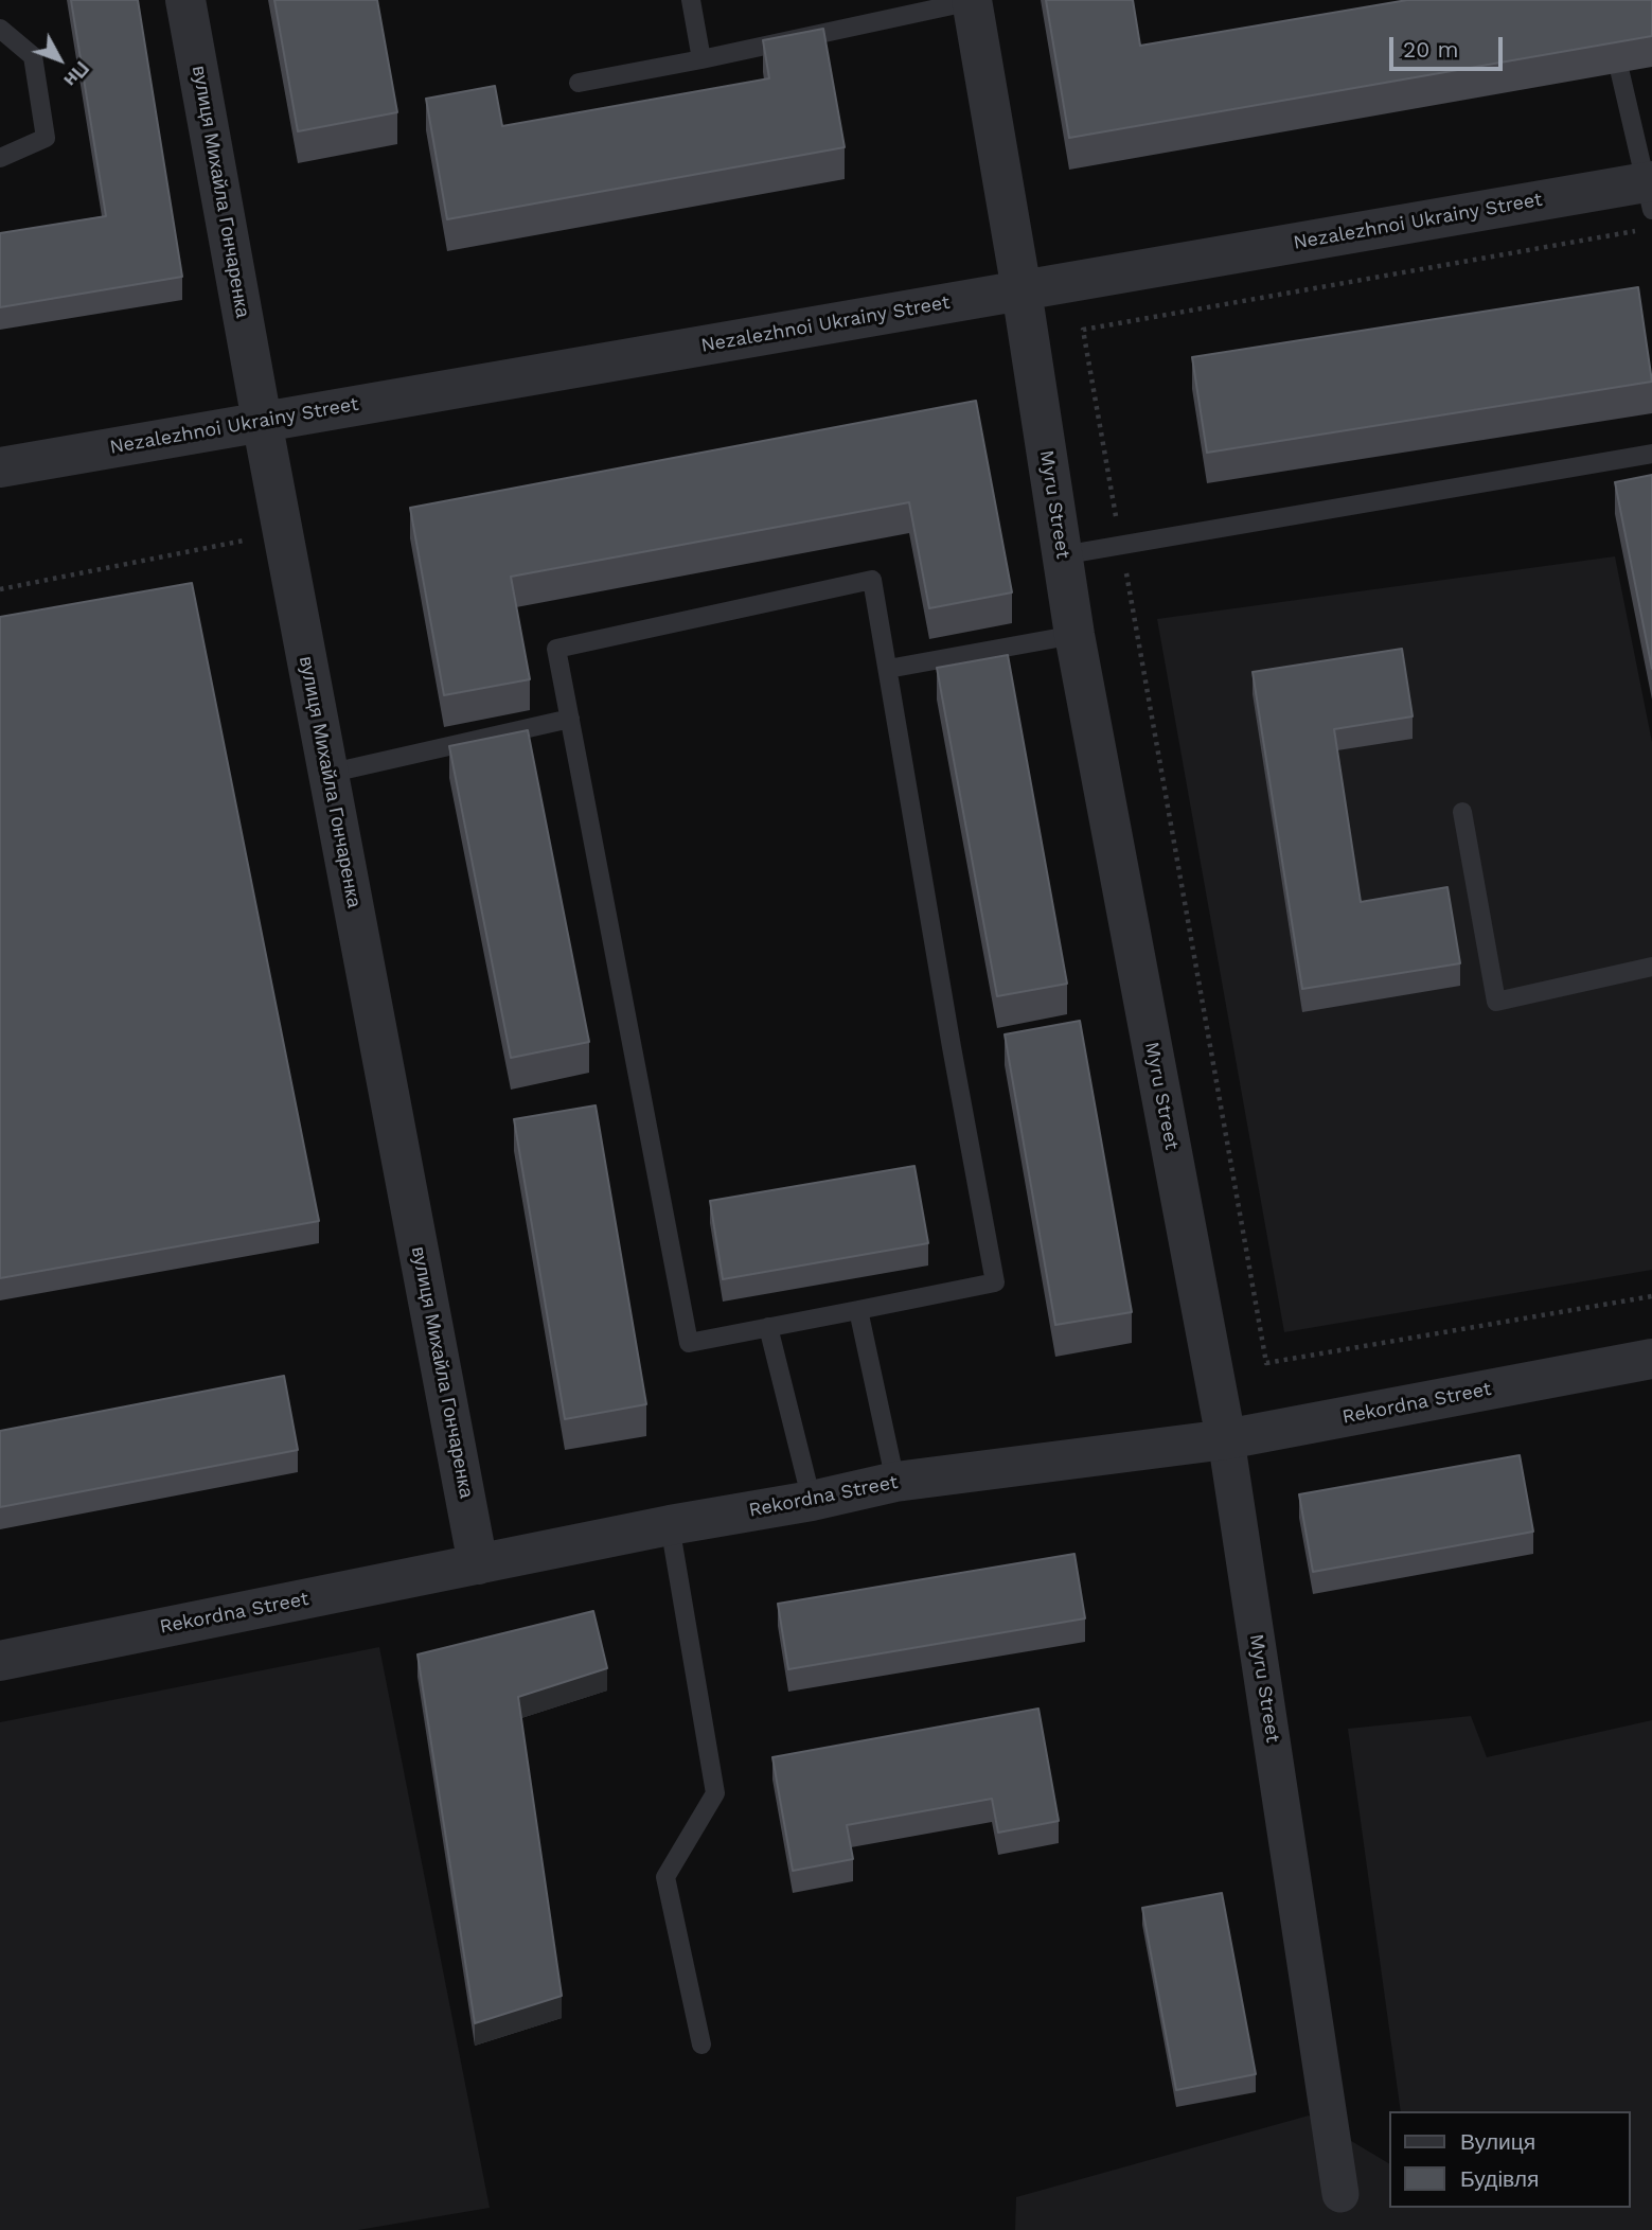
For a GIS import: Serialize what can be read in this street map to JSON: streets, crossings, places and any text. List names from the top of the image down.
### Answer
{
  "streets": {
    "street": [
      "вулиця Михайла Гончаренка",
      "Nezalezhnoi Ukrainy Street",
      "Myru Street",
      "Rekordna Street"
    ]
  },
  "crossings": [
    ["вулиця Михайла Гончаренка", "Nezalezhnoi Ukrainy Street"],
    ["вулиця Михайла Гончаренка", "Rekordna Street"],
    ["Nezalezhnoi Ukrainy Street", "Myru Street"],
    ["Myru Street", "Rekordna Street"]
  ],
  "legend": ["Вулиця", "Будівля"],
  "scale_bar": "20 m",
  "north": "bottom right"
}
